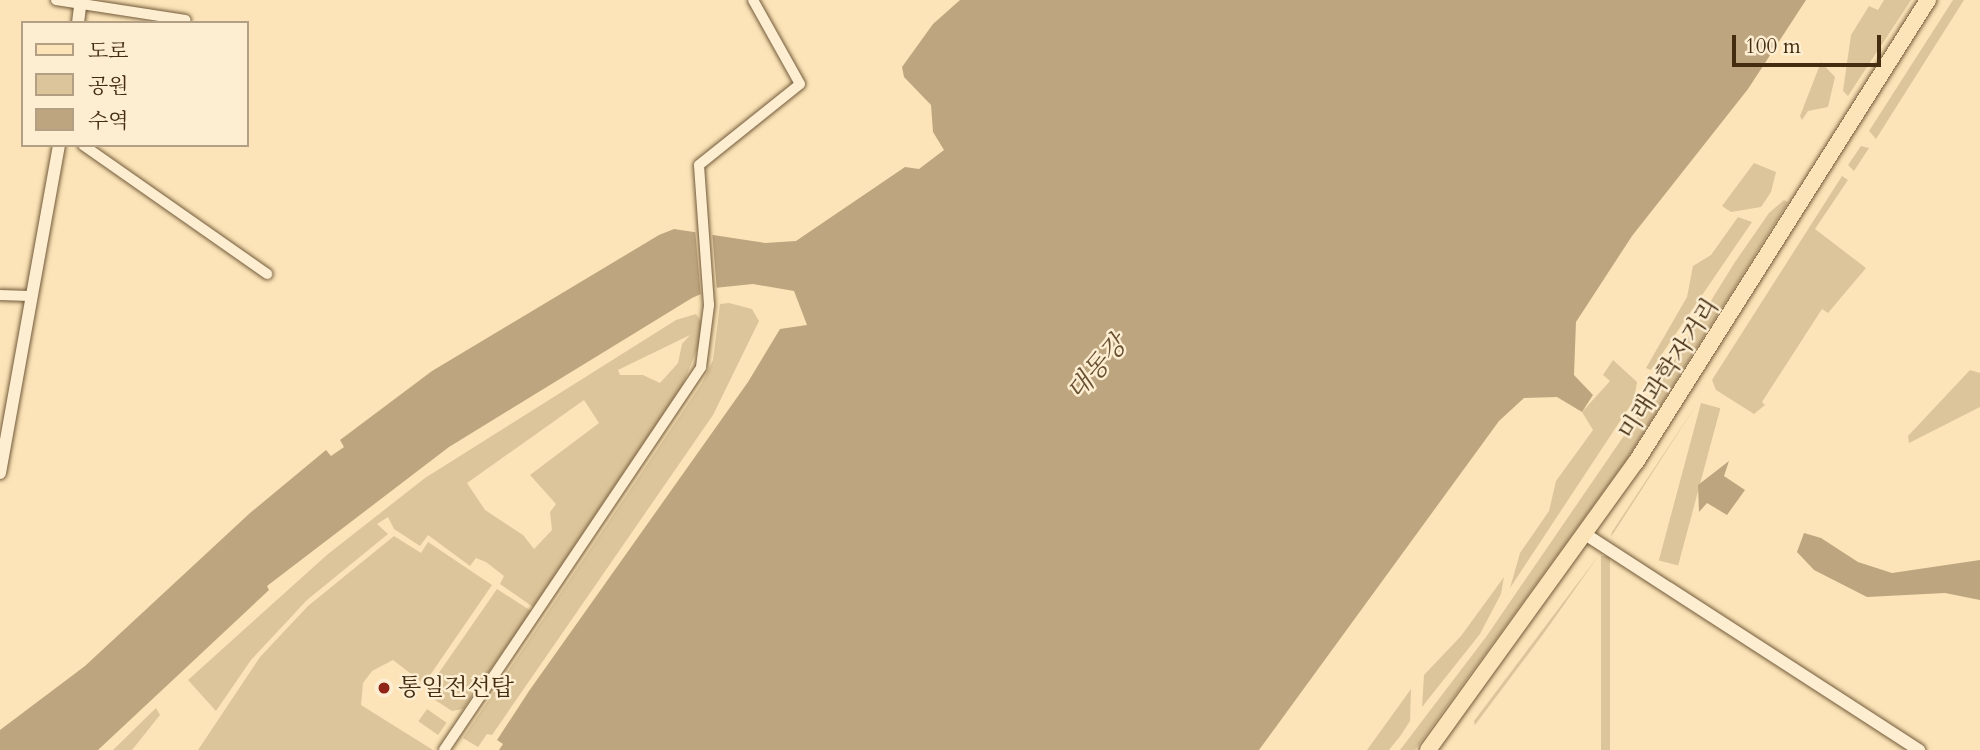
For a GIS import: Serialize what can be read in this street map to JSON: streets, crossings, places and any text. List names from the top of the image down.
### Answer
{
  "streets": {
    "main road": ["미래과학자거리"]
  },
  "water": ["대동강"],
  "places": ["통일전선탑"],
  "legend": ["도로", "공원", "수역"],
  "scale_bar": "100 m"
}
